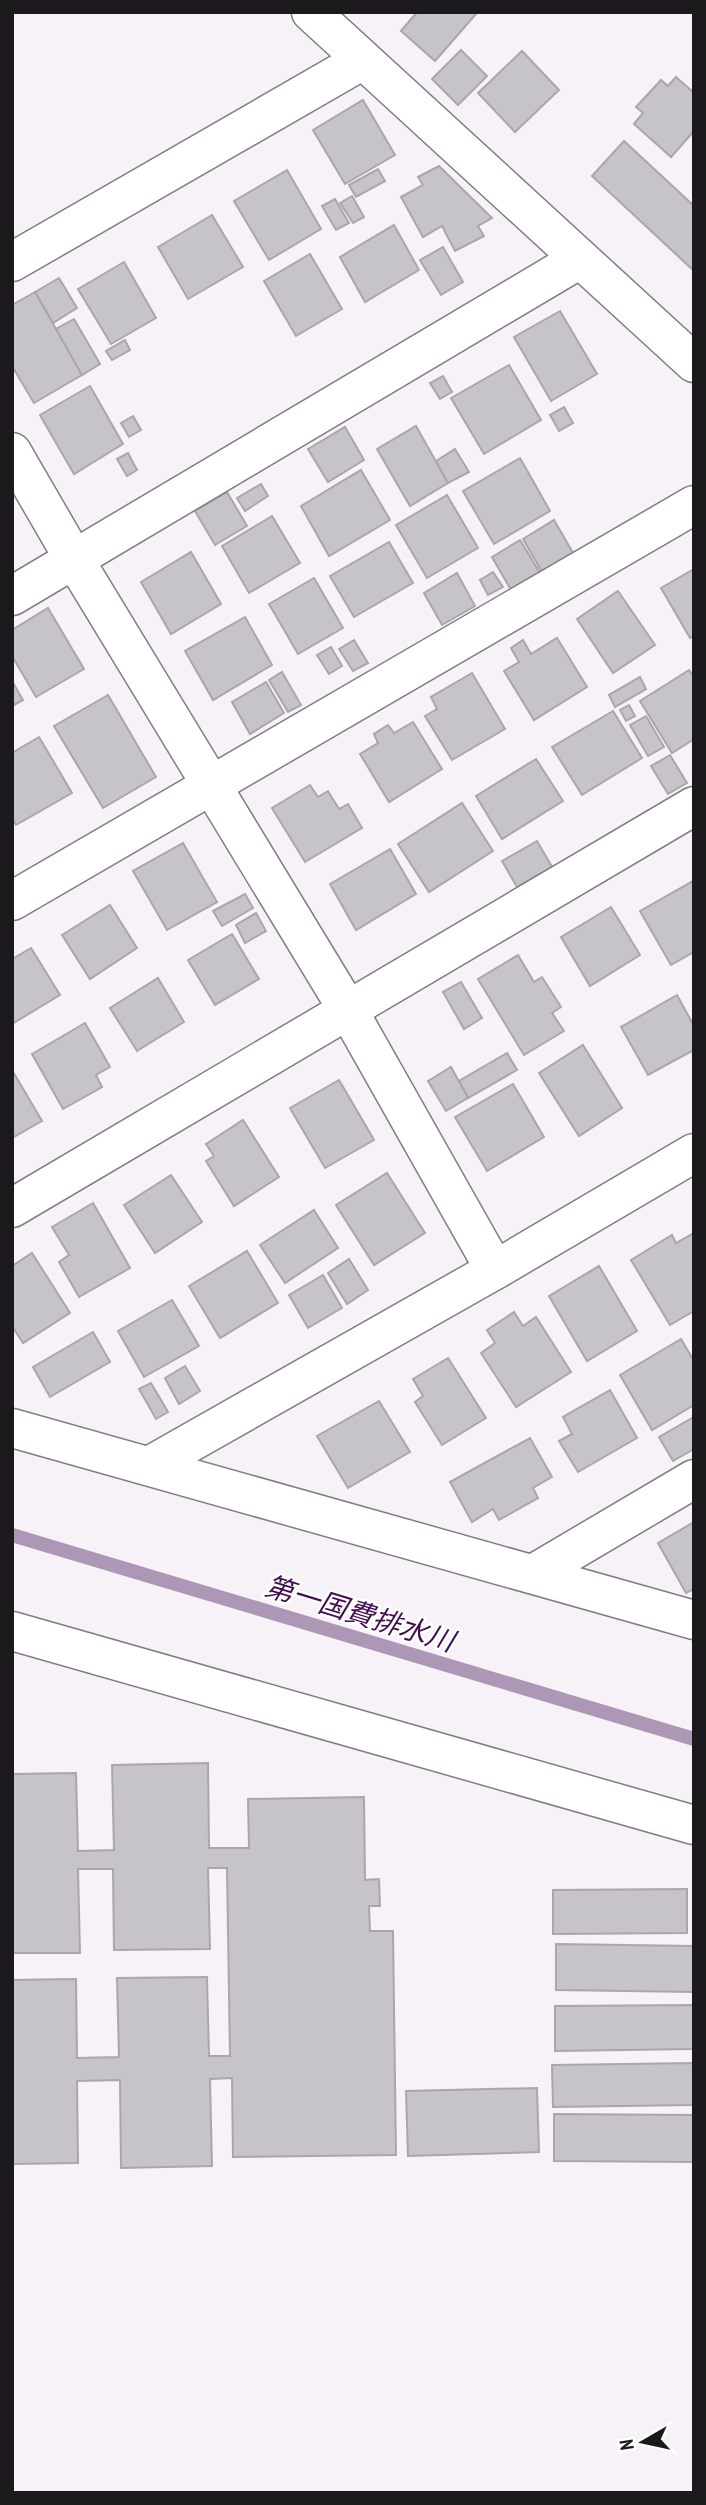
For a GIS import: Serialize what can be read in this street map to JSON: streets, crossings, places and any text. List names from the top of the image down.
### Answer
{
  "water": ["第一国費排水川"],
  "north": "left"
}
